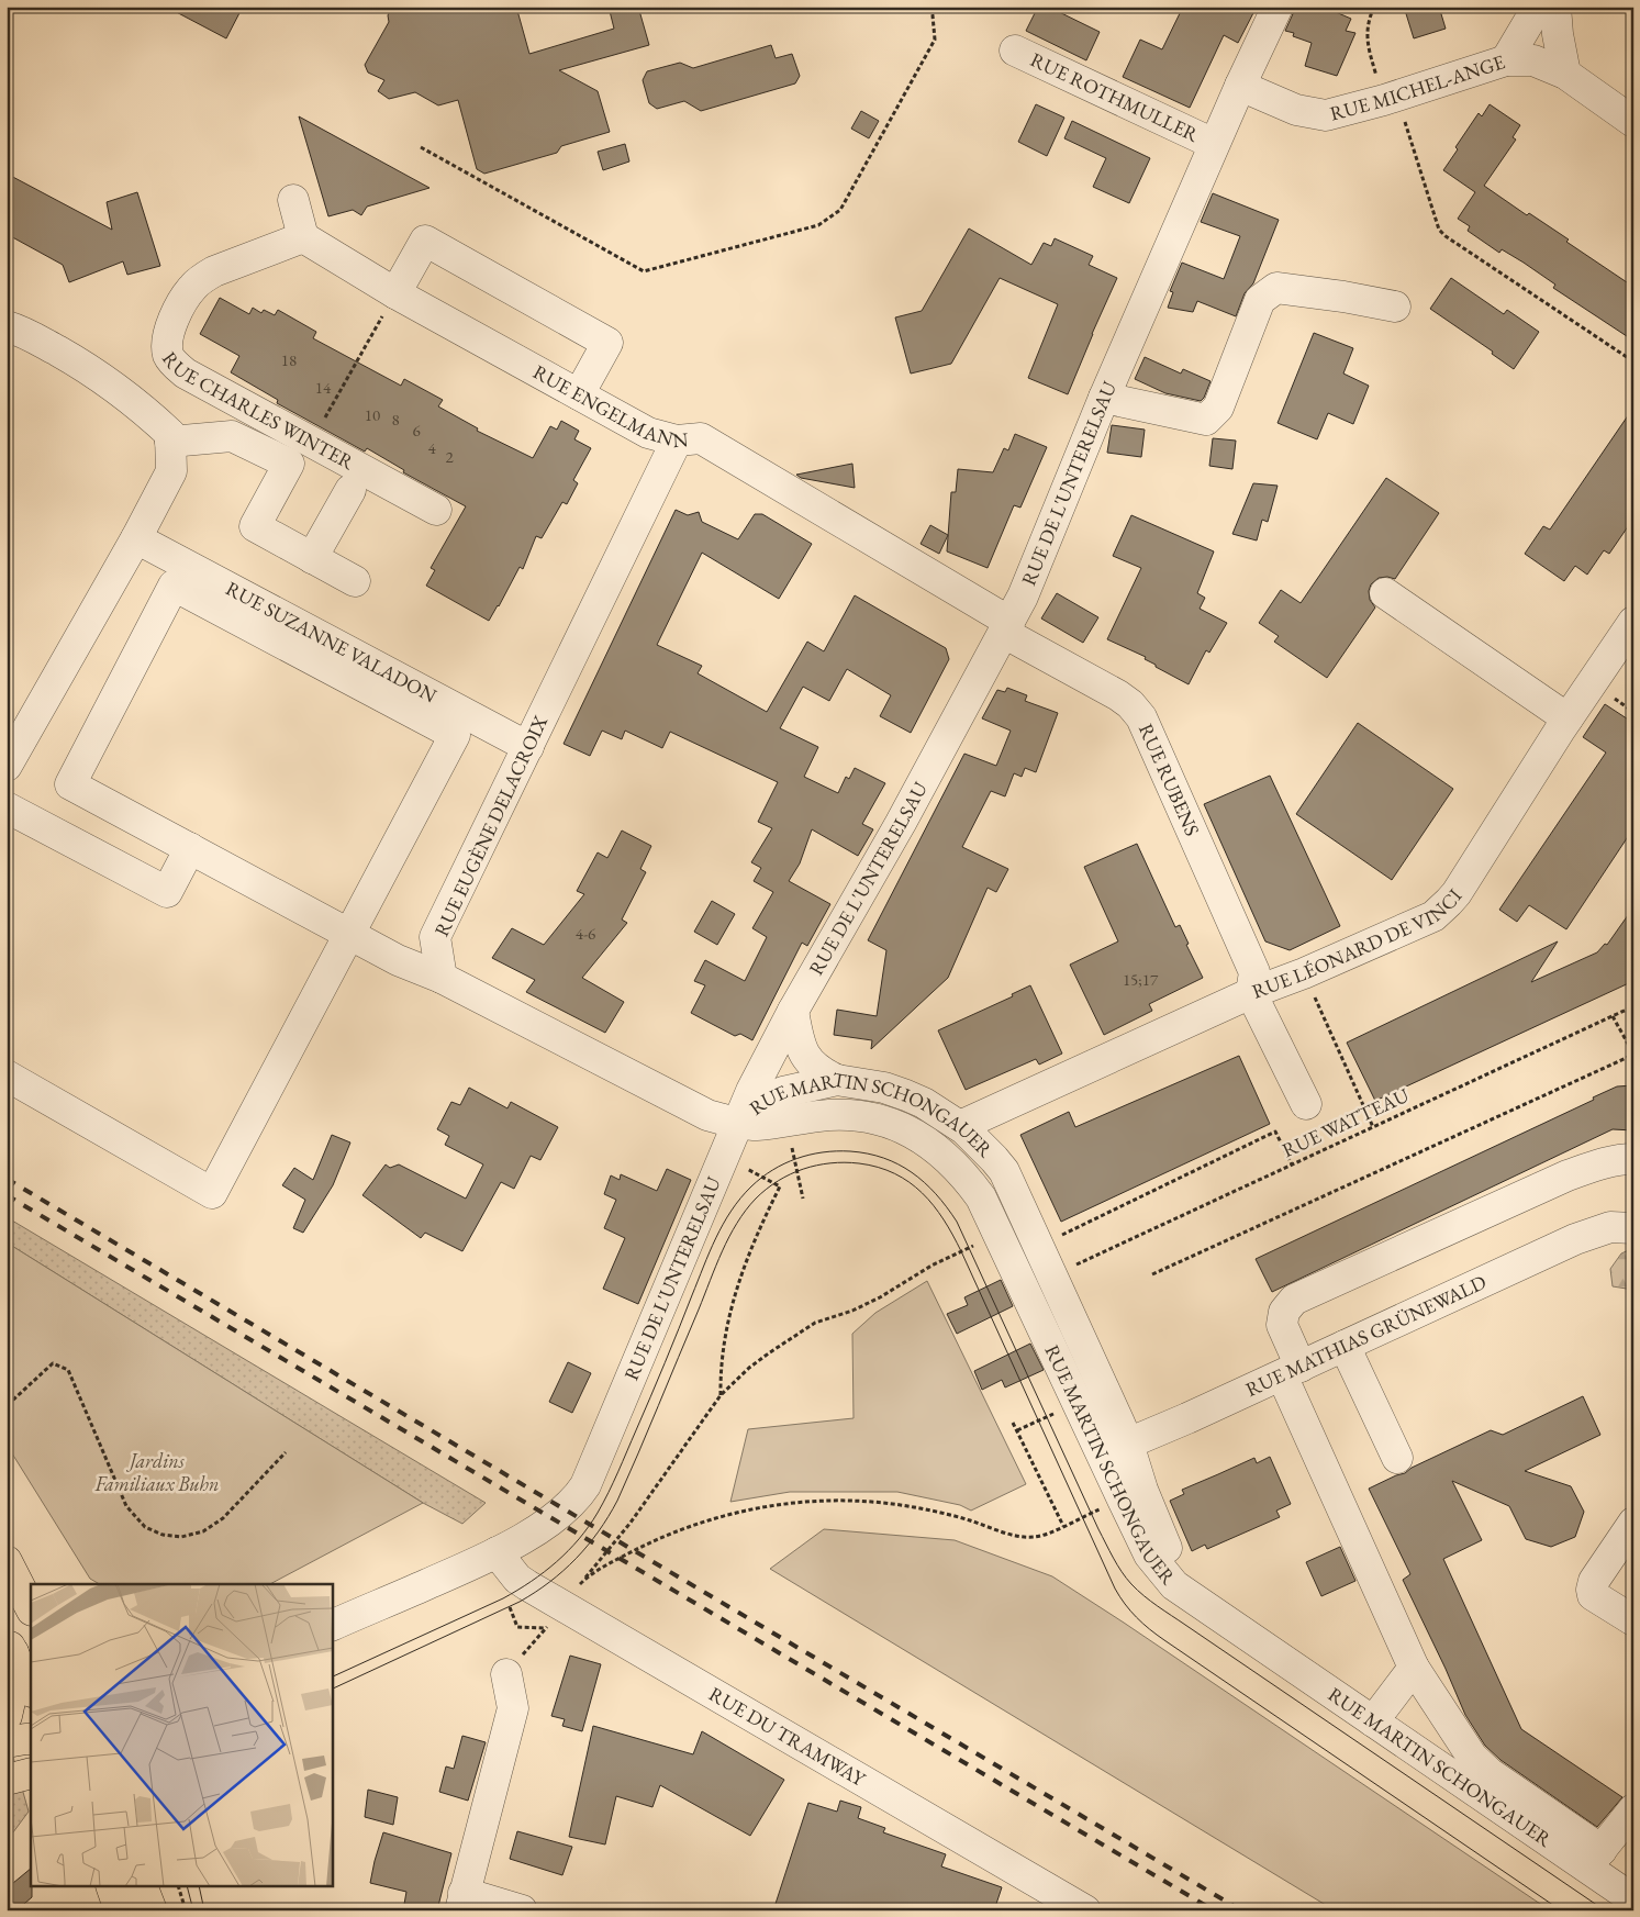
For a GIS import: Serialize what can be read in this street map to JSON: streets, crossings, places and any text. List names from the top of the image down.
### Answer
{
  "streets": {
    "street": [
      "RUE MICHEL-ANGE",
      "RUE ROTHMULLER",
      "RUE ENGELMANN",
      "RUE CHARLES WINTER",
      "RUE DE L'UNTERELSAU",
      "RUE SUZANNE VALADON",
      "RUE RUBENS",
      "RUE EUGÈNE DELACROIX",
      "RUE LÉONARD DE VINCI",
      "RUE MARTIN SCHONGAUER",
      "RUE MATHIAS GRÜNEWALD",
      "RUE DU TRAMWAY"
    ],
    "path": ["RUE WATTEAU"]
  },
  "crossings": [
    ["RUE MICHEL-ANGE", "RUE DE L'UNTERELSAU"],
    ["RUE ROTHMULLER", "RUE DE L'UNTERELSAU"],
    ["RUE ENGELMANN", "RUE CHARLES WINTER"],
    ["RUE ENGELMANN", "RUE DE L'UNTERELSAU"],
    ["RUE ENGELMANN", "RUE RUBENS"],
    ["RUE ENGELMANN", "RUE EUGÈNE DELACROIX"],
    ["RUE DE L'UNTERELSAU", "RUE RUBENS"],
    ["RUE DE L'UNTERELSAU", "RUE MARTIN SCHONGAUER"],
    ["RUE DE L'UNTERELSAU", "RUE DU TRAMWAY"],
    ["RUE SUZANNE VALADON", "RUE EUGÈNE DELACROIX"],
    ["RUE RUBENS", "RUE LÉONARD DE VINCI"],
    ["RUE LÉONARD DE VINCI", "RUE MARTIN SCHONGAUER"],
    ["RUE WATTEAU", "RUE MARTIN SCHONGAUER"],
    ["RUE MARTIN SCHONGAUER", "RUE MATHIAS GRÜNEWALD"]
  ],
  "parks": ["Jardins Familiaux Buhn"],
  "house_numbers": [
    "18",
    "14",
    "10",
    "8",
    "6",
    "4",
    "2",
    "4-6",
    "15;17"
  ]
}
